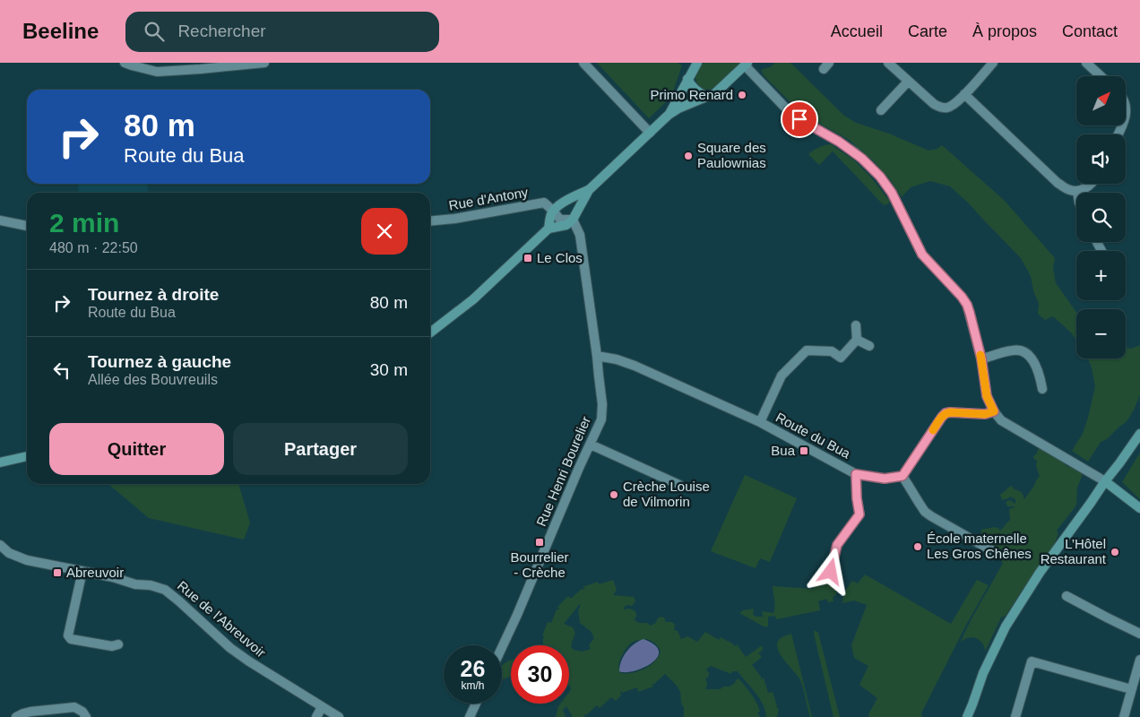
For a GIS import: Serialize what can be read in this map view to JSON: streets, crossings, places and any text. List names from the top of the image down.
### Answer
{
  "streets": {
    "street": [
      "Rue d'Antony",
      "Route du Bua",
      "Rue Henri Bourelier",
      "Rue de l'Abreuvoir"
    ]
  },
  "crossings": [
    ["Route du Bua", "Rue Henri Bourelier"]
  ],
  "places": {
    "other": [
      "Primo Renard",
      "Square des Paulownias",
      "Crèche Louise de Vilmorin",
      "École maternelle Les Gros Chênes",
      "L’Hôtel Restaurant"
    ],
    "transit": [
      "Le Clos",
      "Bua",
      "Bourrelier - Crèche",
      "Abreuvoir"
    ]
  },
  "north": "top right",
  "page": {
    "header": "Beeline",
    "search": "Rechercher",
    "nav": [
      "Accueil",
      "Carte",
      "À propos",
      "Contact"
    ],
    "map_buttons": ["+", "−"],
    "turn": ["80 m", "Route du Bua"],
    "heading": ["2 min", "480 m · 22:50"],
    "list": [
      {
        "name": "Tournez à droite",
        "note": "Route du Bua",
        "value": "80 m"
      },
      {
        "name": "Tournez à gauche",
        "note": "Allée des Bouvreuils",
        "value": "30 m"
      }
    ],
    "buttons": ["Quitter", "Partager"],
    "speed": "26 km/h",
    "limit": "30"
  }
}
